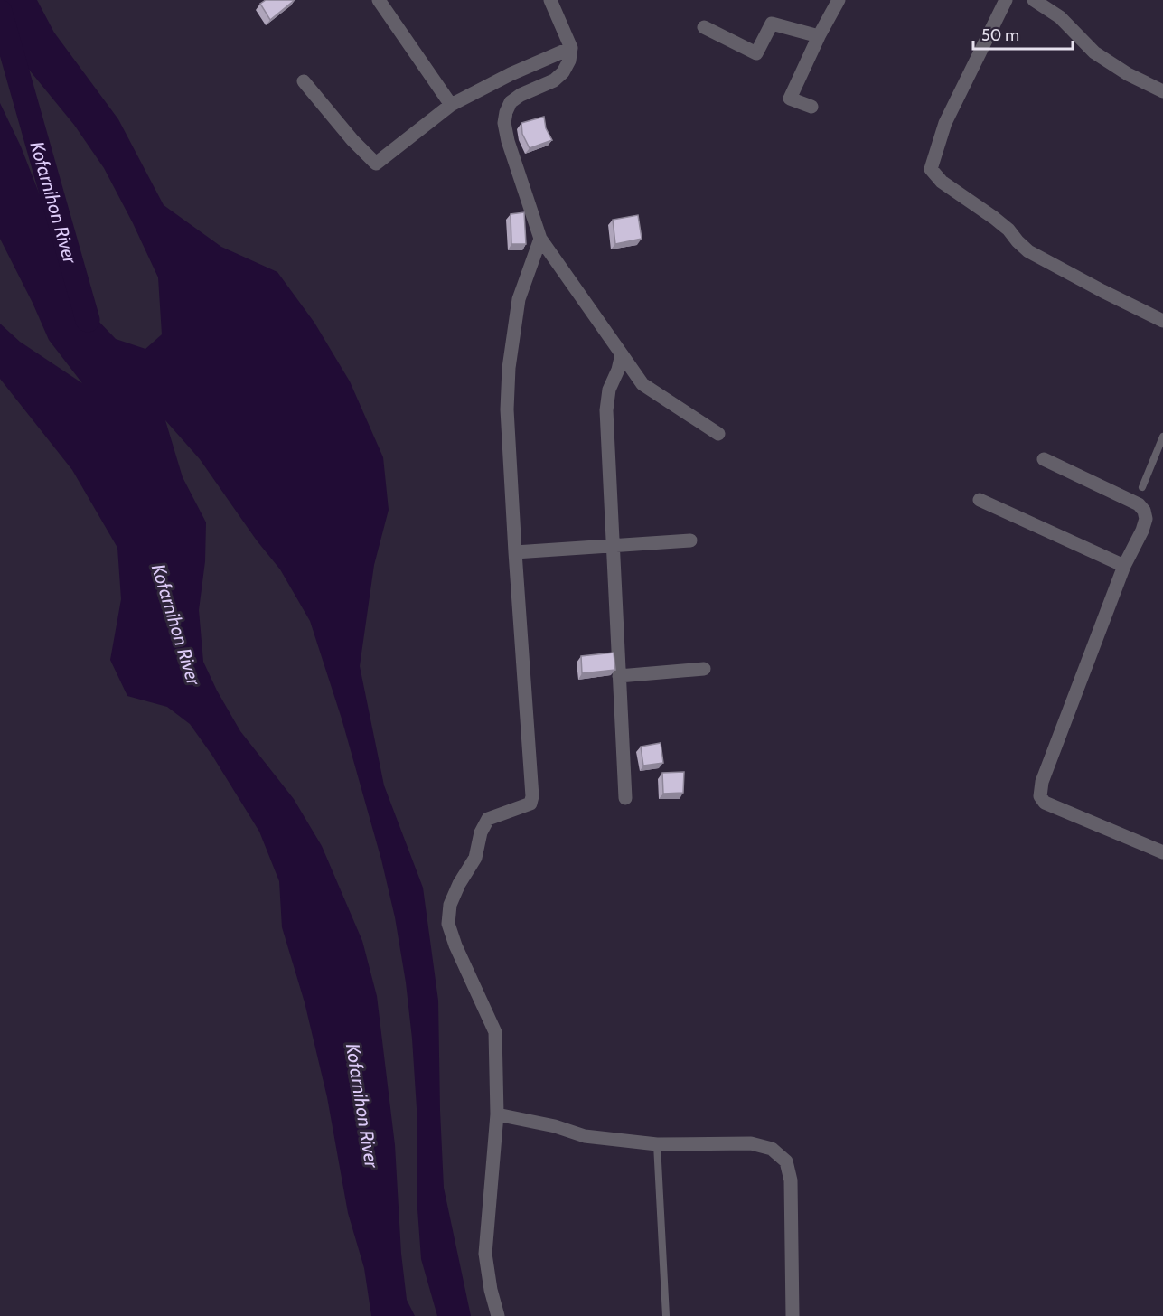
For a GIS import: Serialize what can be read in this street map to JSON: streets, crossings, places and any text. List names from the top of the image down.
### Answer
{
  "water": ["Kofarnihon River"],
  "scale_bar": "50 m"
}
